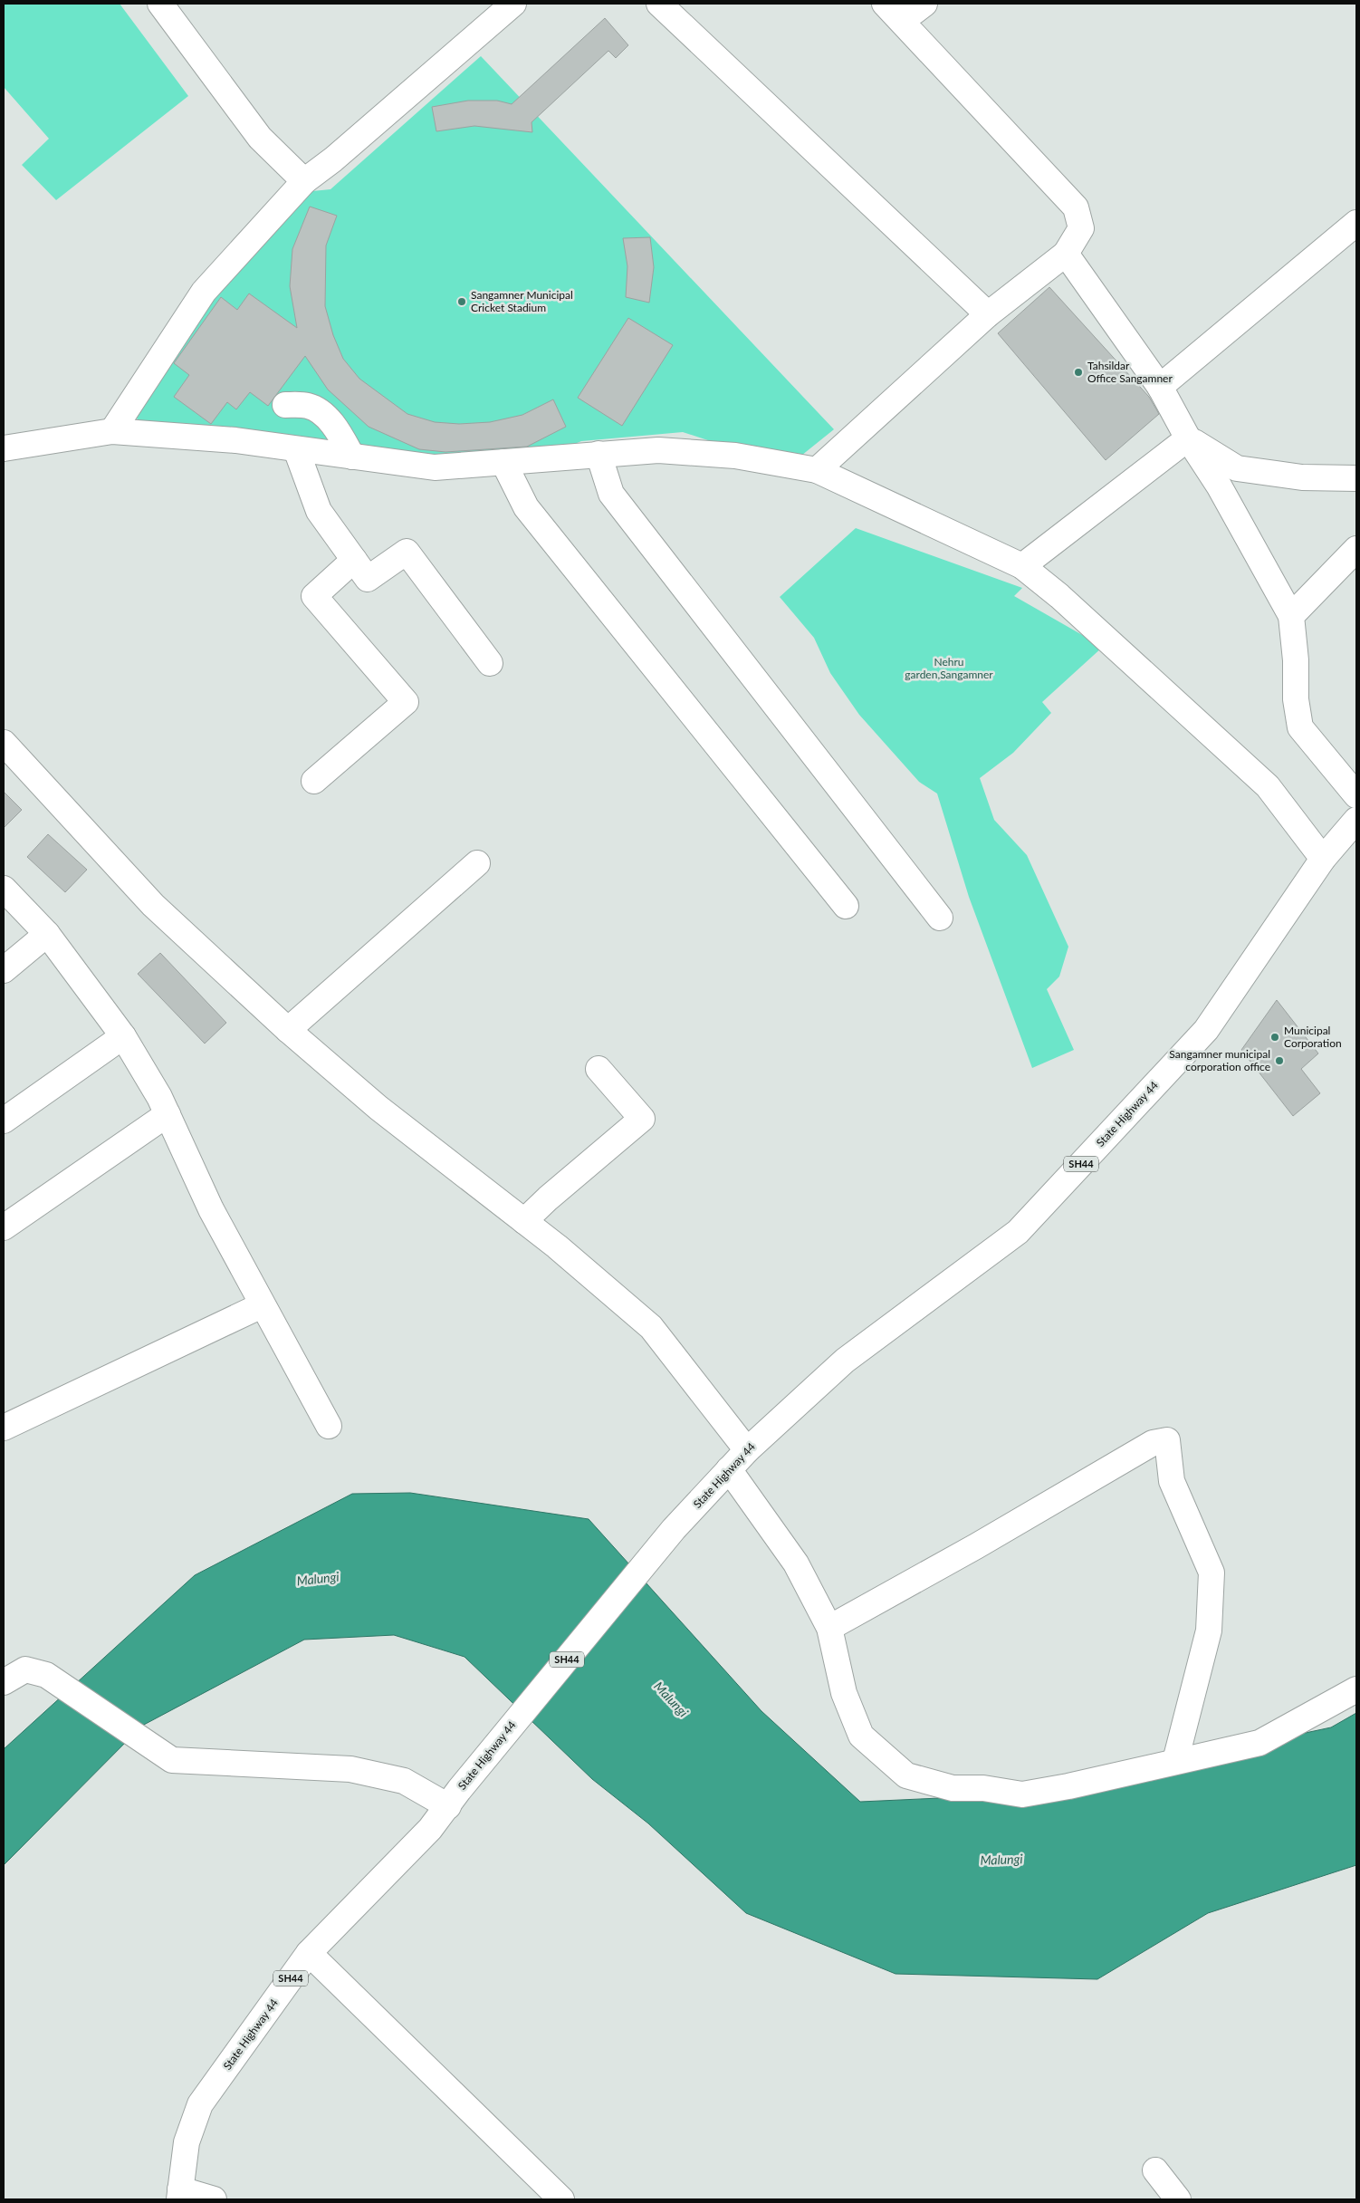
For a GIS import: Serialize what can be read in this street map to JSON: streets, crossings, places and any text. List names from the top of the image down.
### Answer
{
  "streets": {
    "street": ["State Highway 44", "SH44"]
  },
  "water": ["Malungi"],
  "parks": ["Nehru garden,Sangamner"],
  "places": [
    "Sangamner Municipal Cricket Stadium",
    "Tahsildar Office Sangamner",
    "Municipal Corporation",
    "Sangamner municipal corporation office"
  ]
}
